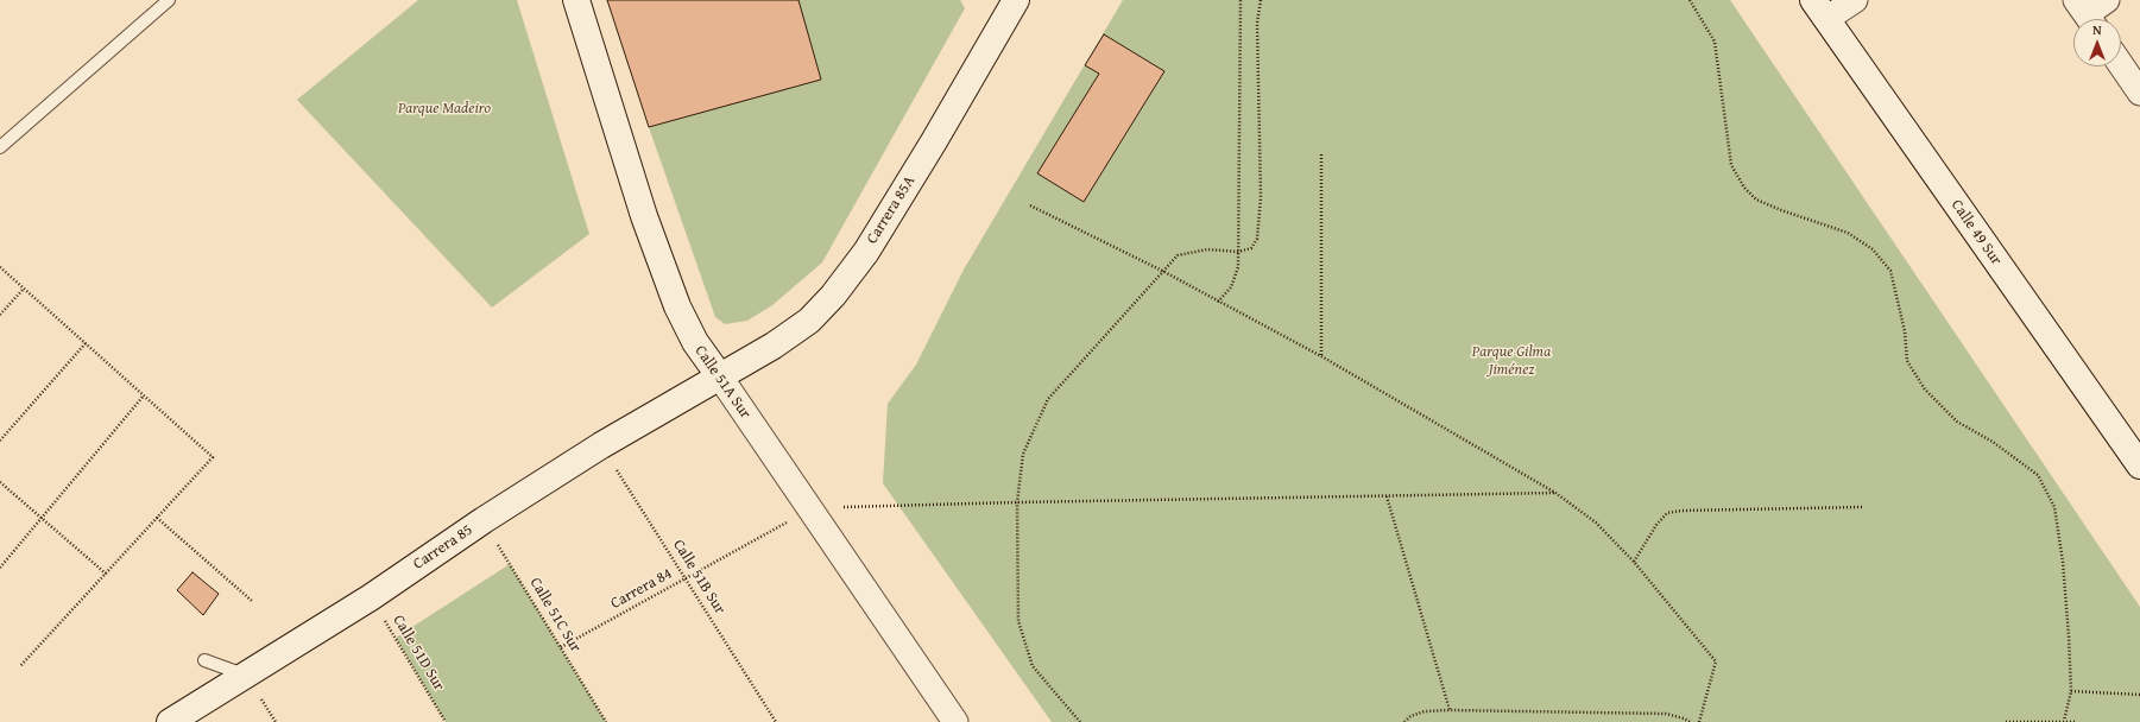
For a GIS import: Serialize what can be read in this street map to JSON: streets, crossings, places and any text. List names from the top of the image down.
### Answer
{
  "streets": {
    "street": [
      "Carrera 85A",
      "Calle 49 Sur",
      "Calle 51A Sur",
      "Carrera 85"
    ],
    "path": [
      "Calle 51B Sur",
      "Carrera 84",
      "Calle 51C Sur",
      "Calle 51D Sur"
    ]
  },
  "crossings": [
    ["Carrera 85A", "Calle 51A Sur"],
    ["Carrera 85A", "Carrera 85"],
    ["Calle 51A Sur", "Carrera 85"],
    ["Calle 51A Sur", "Carrera 84"],
    ["Carrera 85", "Calle 51B Sur"],
    ["Carrera 85", "Calle 51C Sur"],
    ["Carrera 85", "Calle 51D Sur"],
    ["Calle 51B Sur", "Carrera 84"],
    ["Carrera 84", "Calle 51C Sur"]
  ],
  "parks": ["Parque Madeiro", "Parque Gilma Jiménez"],
  "north": "top"
}
